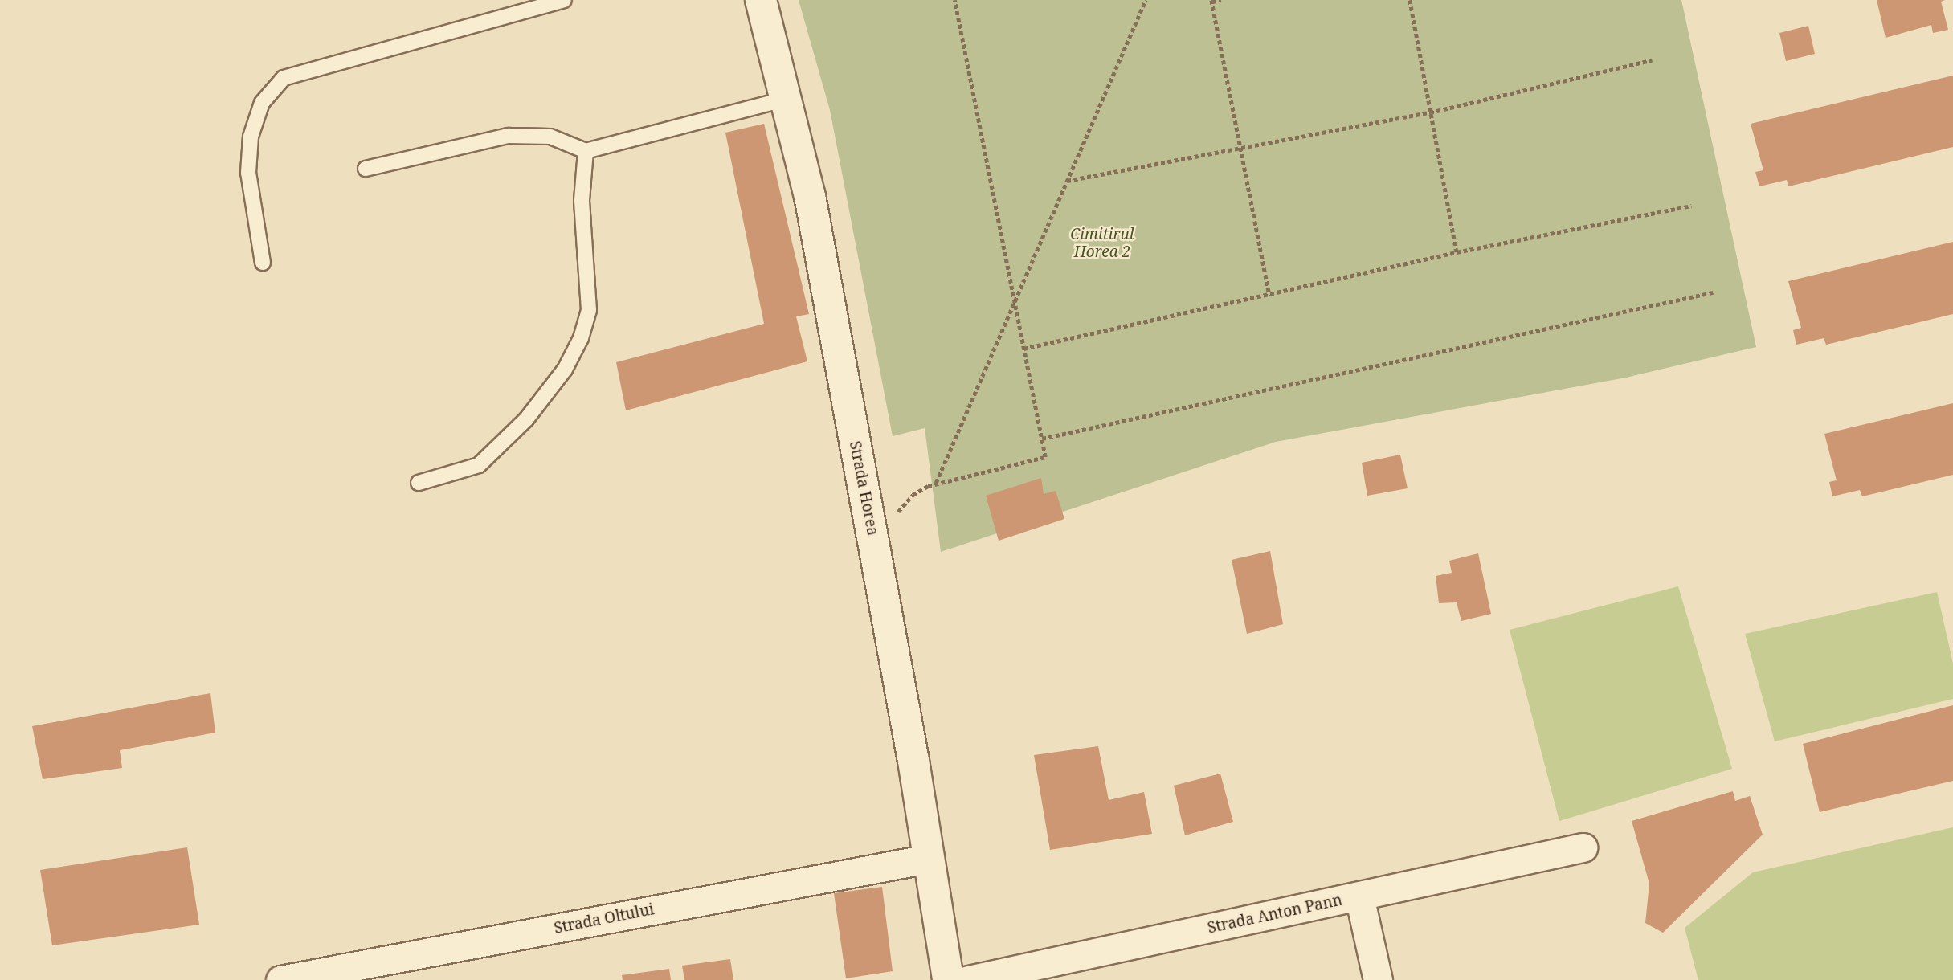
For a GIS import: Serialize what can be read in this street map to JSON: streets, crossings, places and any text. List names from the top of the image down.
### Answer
{
  "streets": {
    "street": ["Strada Horea", "Strada Anton Pann", "Strada Oltului"]
  },
  "crossings": [
    ["Strada Horea", "Strada Oltului"]
  ],
  "parks": ["Cimitirul Horea 2"]
}
